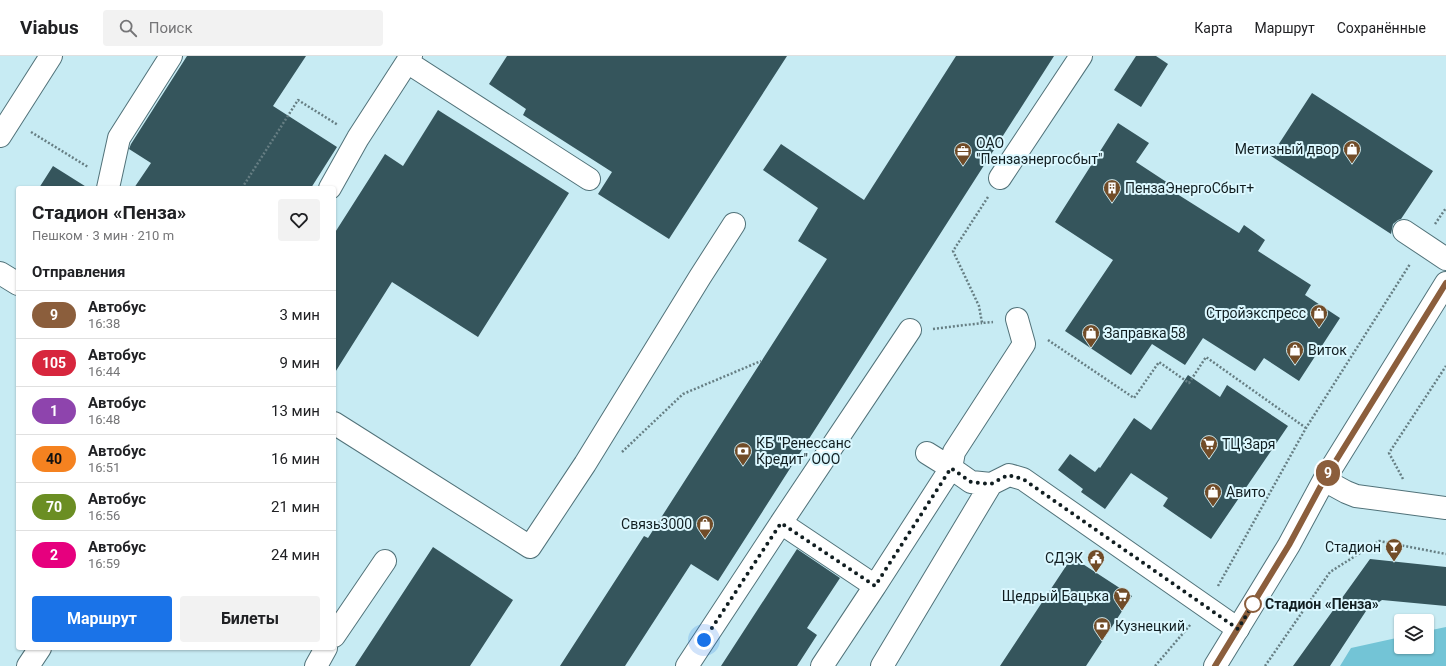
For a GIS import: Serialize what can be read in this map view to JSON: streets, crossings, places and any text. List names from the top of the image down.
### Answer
{
  "places": {
    "shop": [
      "Метизный двор",
      "Стройэкспресс",
      "Заправка 58",
      "Виток",
      "Авито",
      "Связь3000"
    ],
    "office": ["ОАО \"Пензаэнергосбыт\""],
    "building": ["ПензаЭнергоСбыт+"],
    "supermarket": ["ТЦ Заря", "Щедрый Бацька"],
    "bank": ["КБ \"Ренессанс Кредит\" ООО", "Кузнецкий"],
    "bar": ["Стадион"],
    "public building": ["СДЭК"],
    "other": ["Стадион «Пенза»"]
  },
  "lines": ["bus line 9"],
  "page": {
    "header": "Viabus",
    "search": "Поиск",
    "nav": ["Карта", "Маршрут", "Сохранённые"],
    "on_map": "9",
    "heading": [
      ["Стадион «Пенза»", "Пешком · 3 мин · 210 m"],
      "Отправления"
    ],
    "list": [
      {
        "mark": "9",
        "name": "Автобус",
        "note": "16:38",
        "value": "3 мин"
      },
      {
        "mark": "105",
        "name": "Автобус",
        "note": "16:44",
        "value": "9 мин"
      },
      {
        "mark": "1",
        "name": "Автобус",
        "note": "16:48",
        "value": "13 мин"
      },
      {
        "mark": "40",
        "name": "Автобус",
        "note": "16:51",
        "value": "16 мин"
      },
      {
        "mark": "70",
        "name": "Автобус",
        "note": "16:56",
        "value": "21 мин"
      },
      {
        "mark": "2",
        "name": "Автобус",
        "note": "16:59",
        "value": "24 мин"
      }
    ],
    "buttons": ["Маршрут", "Билеты"]
  }
}
